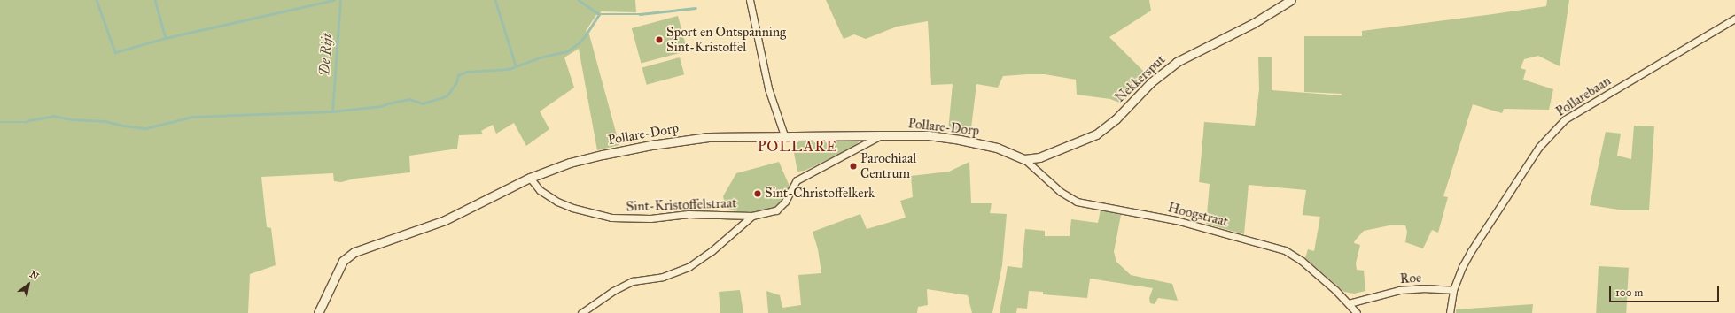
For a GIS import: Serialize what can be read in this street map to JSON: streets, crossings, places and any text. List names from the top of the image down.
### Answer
{
  "streets": {
    "street": [
      "Nekkersput",
      "Pollarebaan",
      "Pollare-Dorp",
      "Sint-Kristoffelstraat",
      "Hoogstraat",
      "Roe"
    ]
  },
  "crossings": [
    ["Nekkersput", "Pollare-Dorp"],
    ["Nekkersput", "Hoogstraat"],
    ["Pollarebaan", "Roe"],
    ["Pollare-Dorp", "Sint-Kristoffelstraat"],
    ["Pollare-Dorp", "Hoogstraat"],
    ["Hoogstraat", "Roe"]
  ],
  "districts": ["POLLARE"],
  "water": ["De Rijt"],
  "places": ["Sport en Ontspanning Sint-Kristoffel", "Parochiaal Centrum", "Sint-Christoffelkerk"],
  "scale_bar": "100 m",
  "north": "top right"
}
